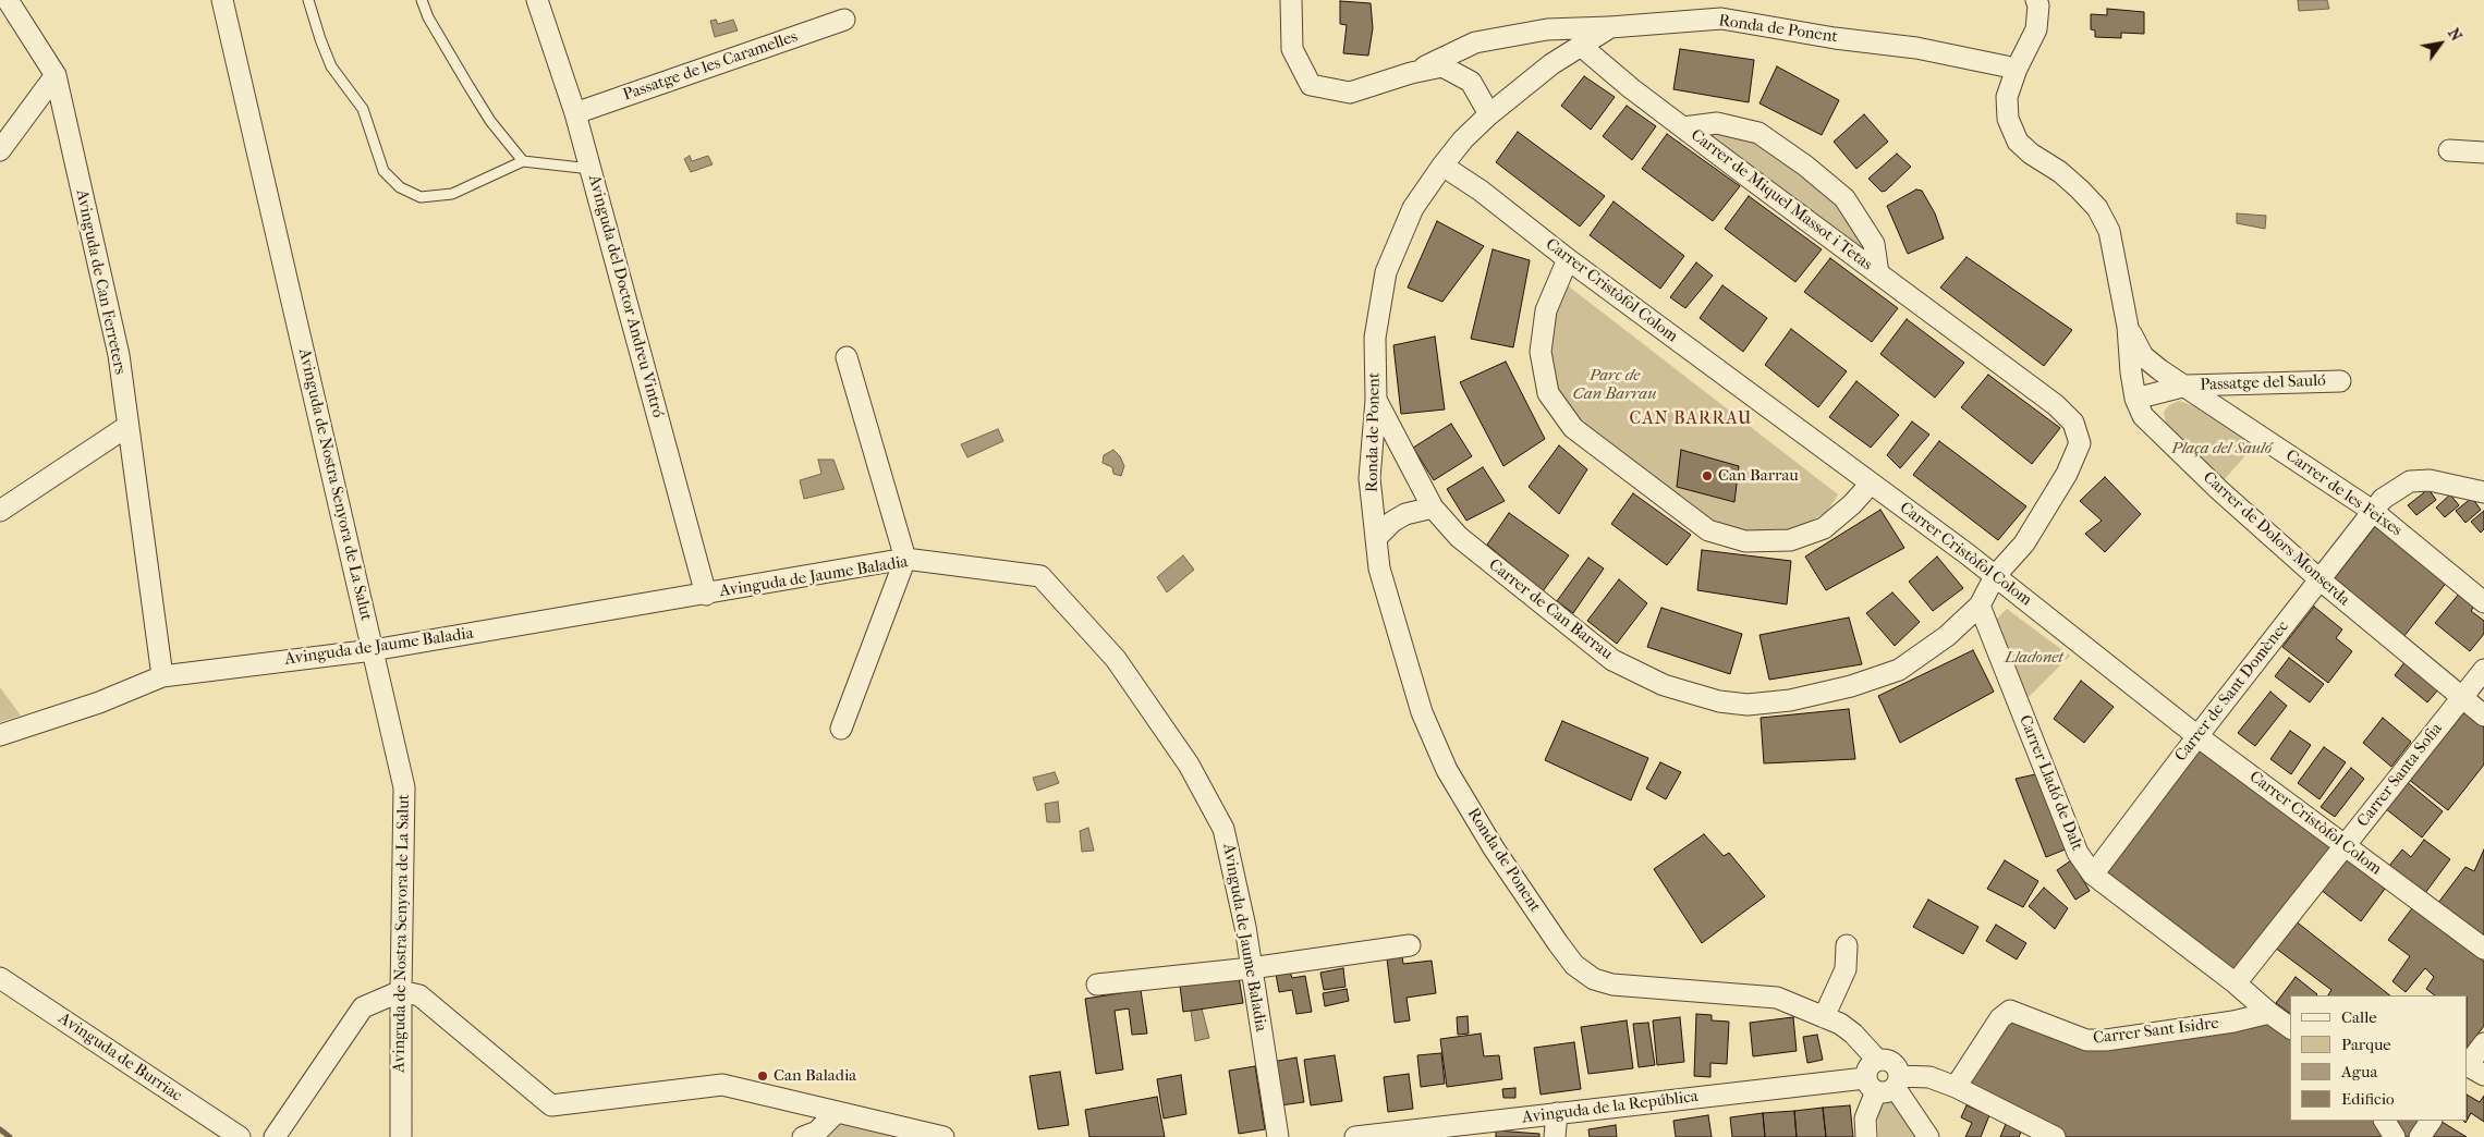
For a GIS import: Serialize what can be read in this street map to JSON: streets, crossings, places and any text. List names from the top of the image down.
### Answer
{
  "streets": {
    "street": [
      "Ronda de Ponent",
      "Passatge de les Caramelles",
      "Carrer de Miquel Massot i Tetas",
      "Avinguda de Can Ferreters",
      "Carrer Cristòfol Colom",
      "Avinguda del Doctor Andreu Vintró",
      "Passatge del Sauló",
      "Avinguda de Nostra Senyora de La Salut",
      "Carrer de les Feixes",
      "Carrer de Dolors Monserda",
      "Avinguda de Jaume Baladia",
      "Carrer de Can Barrau",
      "Carrer de Sant Domènec",
      "Carrer Santa Sofia",
      "Carrer Lladó de Dalt",
      "Carrer Sant Isidre",
      "Avinguda de Burriac",
      "Avinguda de la República"
    ]
  },
  "crossings": [
    ["Ronda de Ponent", "Carrer de Miquel Massot i Tetas"],
    ["Ronda de Ponent", "Carrer Cristòfol Colom"],
    ["Ronda de Ponent", "Carrer de Can Barrau"],
    ["Ronda de Ponent", "Avinguda de la República"],
    ["Passatge de les Caramelles", "Avinguda del Doctor Andreu Vintró"],
    ["Carrer de Miquel Massot i Tetas", "Carrer Cristòfol Colom"],
    ["Carrer de Miquel Massot i Tetas", "Carrer de Can Barrau"],
    ["Avinguda de Can Ferreters", "Avinguda de Jaume Baladia"],
    ["Carrer Cristòfol Colom", "Carrer de Can Barrau"],
    ["Carrer Cristòfol Colom", "Carrer de Sant Domènec"],
    ["Carrer Cristòfol Colom", "Carrer Santa Sofia"],
    ["Avinguda del Doctor Andreu Vintró", "Avinguda de Jaume Baladia"],
    ["Passatge del Sauló", "Carrer de les Feixes"],
    ["Avinguda de Nostra Senyora de La Salut", "Avinguda de Jaume Baladia"],
    ["Carrer de les Feixes", "Carrer de Dolors Monserda"],
    ["Carrer de les Feixes", "Carrer de Sant Domènec"],
    ["Carrer de Dolors Monserda", "Carrer de Sant Domènec"],
    ["Carrer de Dolors Monserda", "Carrer Santa Sofia"],
    ["Carrer de Can Barrau", "Carrer Lladó de Dalt"],
    ["Carrer de Sant Domènec", "Carrer Lladó de Dalt"],
    ["Carrer Santa Sofia", "Carrer Lladó de Dalt"],
    ["Carrer Lladó de Dalt", "Carrer Sant Isidre"],
    ["Carrer Sant Isidre", "Avinguda de la República"]
  ],
  "districts": ["CAN BARRAU"],
  "parks": ["Parc de Can Barrau", "Plaça del Sauló", "Lladonet"],
  "places": ["Can Barrau", "Can Baladia"],
  "legend": [
    "Calle",
    "Parque",
    "Agua",
    "Edificio"
  ],
  "north": "top right"
}
